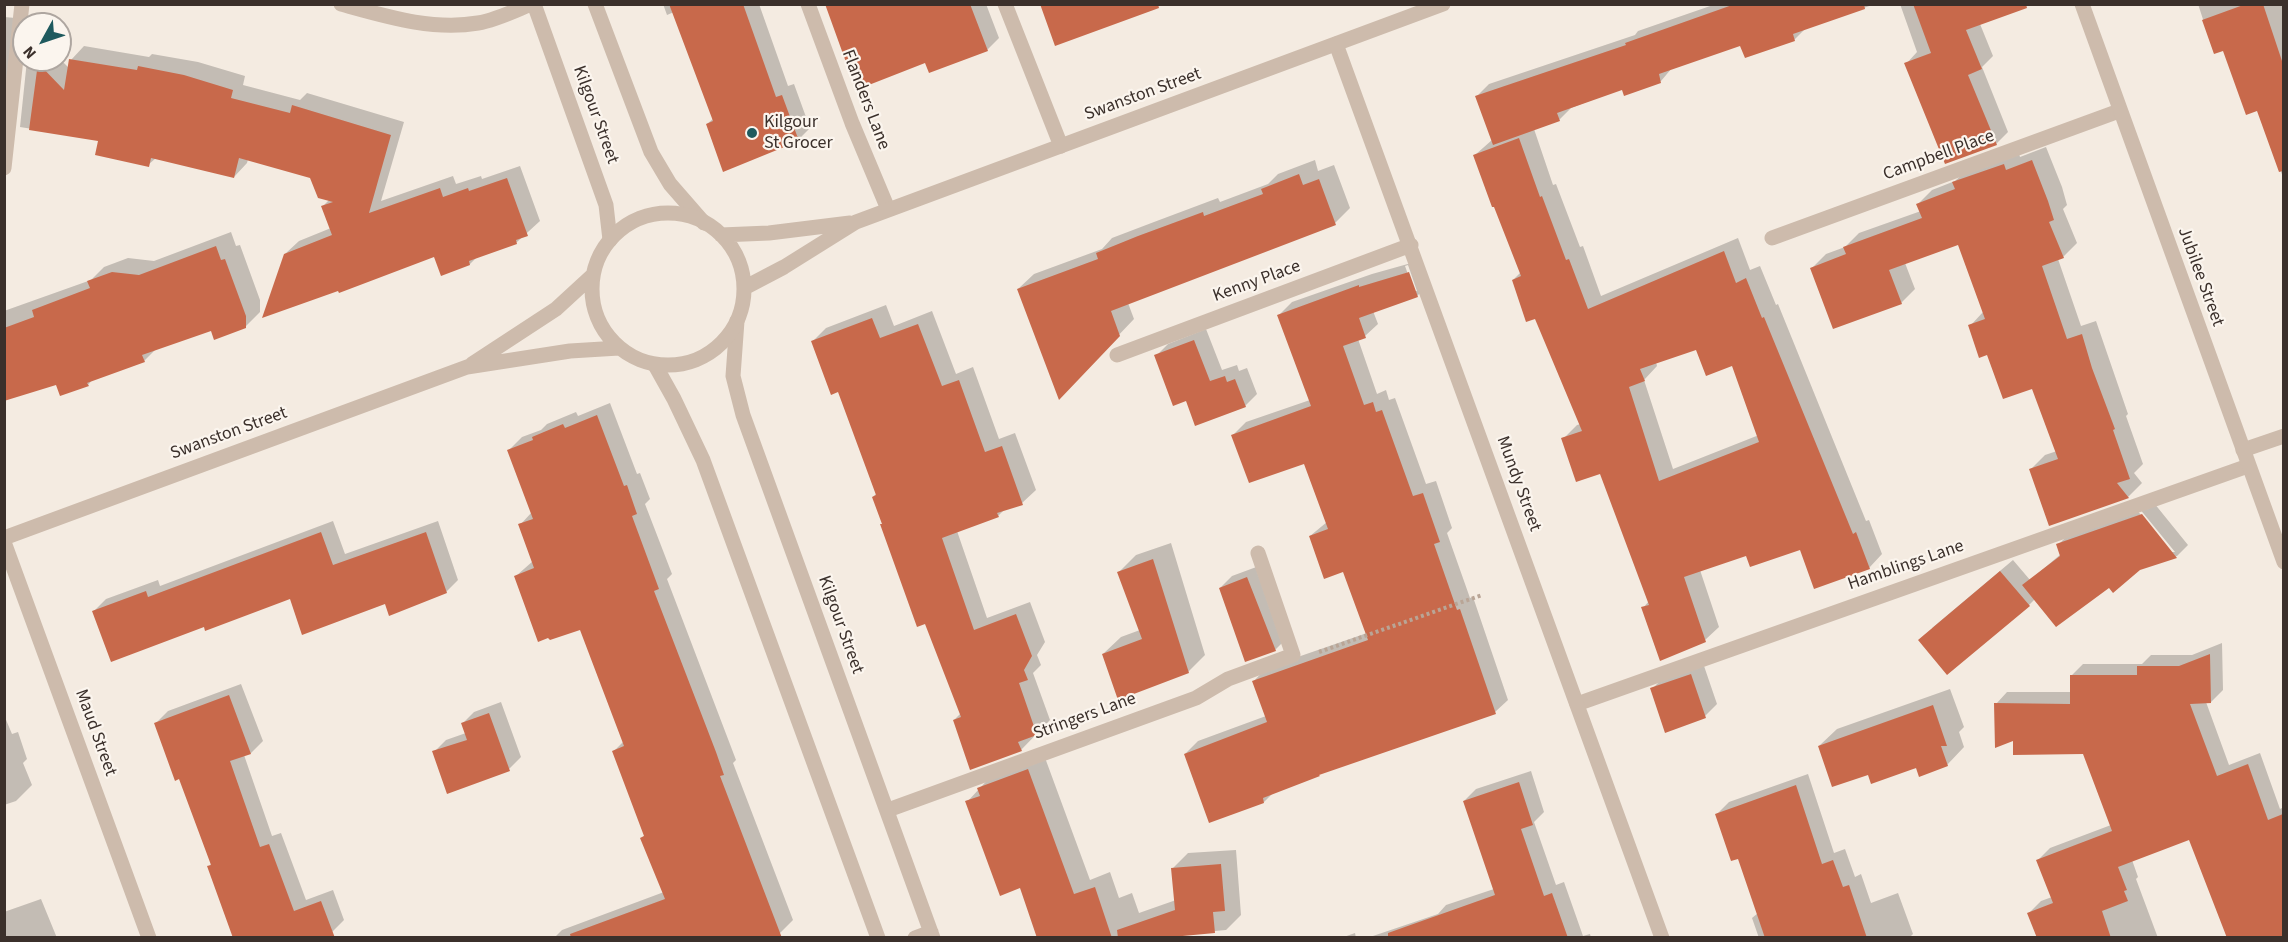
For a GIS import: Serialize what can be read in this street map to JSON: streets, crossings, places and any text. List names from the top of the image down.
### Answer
{
  "streets": {
    "street": [
      "Swanston Street",
      "Flanders Lane",
      "Kilgour Street",
      "Campbell Place",
      "Jubilee Street",
      "Kenny Place",
      "Mundy Street",
      "Hamblings Lane",
      "Stringers Lane",
      "Maud Street"
    ]
  },
  "crossings": [
    ["Swanston Street", "Flanders Lane"],
    ["Swanston Street", "Kilgour Street"],
    ["Swanston Street", "Mundy Street"],
    ["Kilgour Street", "Stringers Lane"],
    ["Campbell Place", "Jubilee Street"],
    ["Jubilee Street", "Hamblings Lane"],
    ["Kenny Place", "Mundy Street"],
    ["Mundy Street", "Hamblings Lane"]
  ],
  "places": ["Kilgour St Grocer"],
  "north": "bottom left"
}
